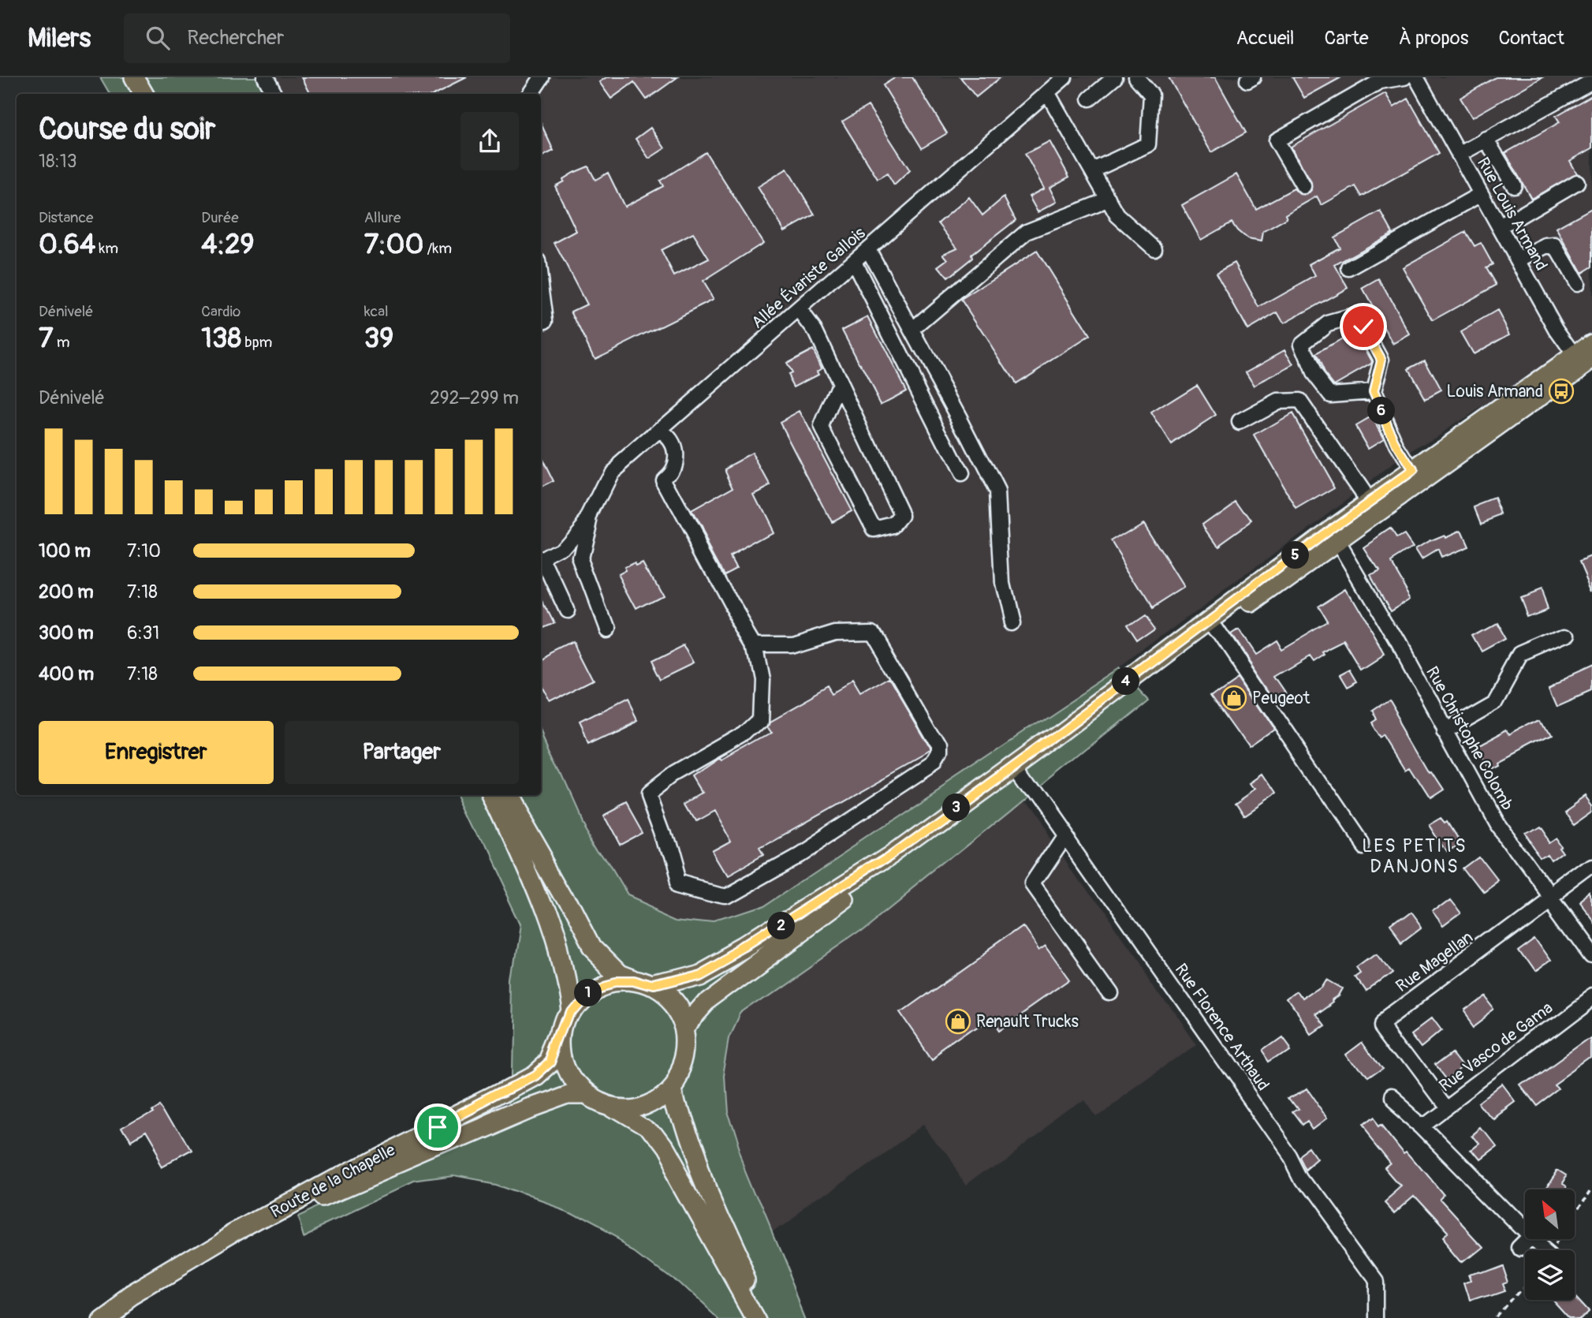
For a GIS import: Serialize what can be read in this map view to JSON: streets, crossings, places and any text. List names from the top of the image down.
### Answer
{
  "streets": {
    "main road": ["Route de la Chapelle"],
    "street": [
      "Rue Louis Armand",
      "Allée Évariste Gallois",
      "Rue Christophe Colomb",
      "Rue Magellan",
      "Rue Florence Arthaud",
      "Rue Vasco de Gama"
    ]
  },
  "crossings": [
    ["Rue Christophe Colomb", "Rue Magellan"],
    ["Rue Magellan", "Rue Vasco de Gama"]
  ],
  "districts": ["LES PETITS DANJONS"],
  "places": {
    "bus stop": ["Louis Armand"],
    "shop": ["Peugeot", "Renault Trucks"]
  },
  "north": "top left",
  "page": {
    "header": "Milers",
    "search": "Rechercher",
    "nav": [
      "Accueil",
      "Carte",
      "À propos",
      "Contact"
    ],
    "heading": ["Course du soir", "18:13"],
    "stats": [
      ["Distance", "0.64 km"],
      ["Durée", "4:29"],
      ["Allure", "7:00 /km"],
      ["Dénivelé", "7 m"],
      ["Cardio", "138 bpm"],
      ["kcal", "39"]
    ],
    "chart": ["Dénivelé", "292–299 m"],
    "pins": [
      "6",
      "5",
      "4",
      "3",
      "2",
      "1"
    ],
    "list": [
      {
        "name": "100 m",
        "note": "7:10"
      },
      {
        "name": "200 m",
        "note": "7:18"
      },
      {
        "name": "300 m",
        "note": "6:31"
      },
      {
        "name": "400 m",
        "note": "7:18"
      }
    ],
    "buttons": ["Enregistrer", "Partager"]
  }
}
